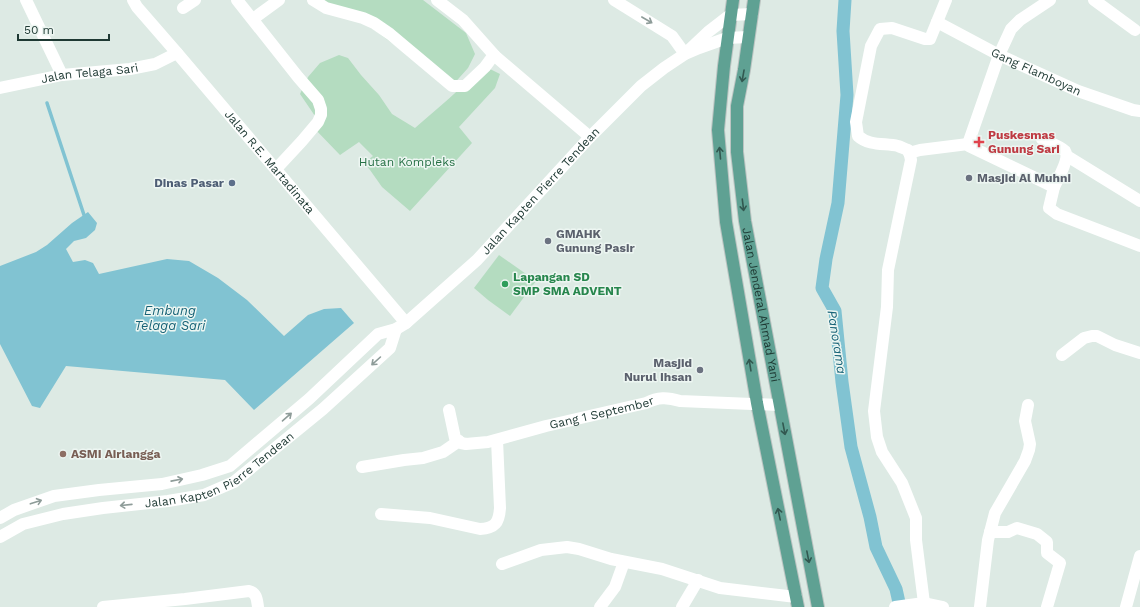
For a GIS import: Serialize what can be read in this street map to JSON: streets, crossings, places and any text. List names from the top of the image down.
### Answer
{
  "streets": {
    "main road": ["Jalan Jenderal Ahmad Yani"],
    "street": [
      "Gang Flamboyan",
      "Jalan Telaga Sari",
      "Jalan R.E. Martadinata",
      "Jalan Kapten Pierre Tendean",
      "Gang 1 September"
    ]
  },
  "crossings": [
    ["Jalan Telaga Sari", "Jalan R.E. Martadinata"],
    ["Jalan R.E. Martadinata", "Jalan Kapten Pierre Tendean"],
    ["Jalan Kapten Pierre Tendean", "Jalan Jenderal Ahmad Yani"],
    ["Jalan Jenderal Ahmad Yani", "Gang 1 September"]
  ],
  "water": ["Embung Telaga Sari", "Panorama"],
  "parks": ["Hutan Kompleks"],
  "places": {
    "health": ["Puskesmas Gunung Sari"],
    "other": [
      "Masjid Al Muhni",
      "Dinas Pasar",
      "GMAHK Gunung Pasir",
      "Lapangan SD SMP SMA ADVENT",
      "Masjid Nurul Ihsan",
      "ASMI Airlangga"
    ]
  },
  "scale_bar": "50 m"
}
